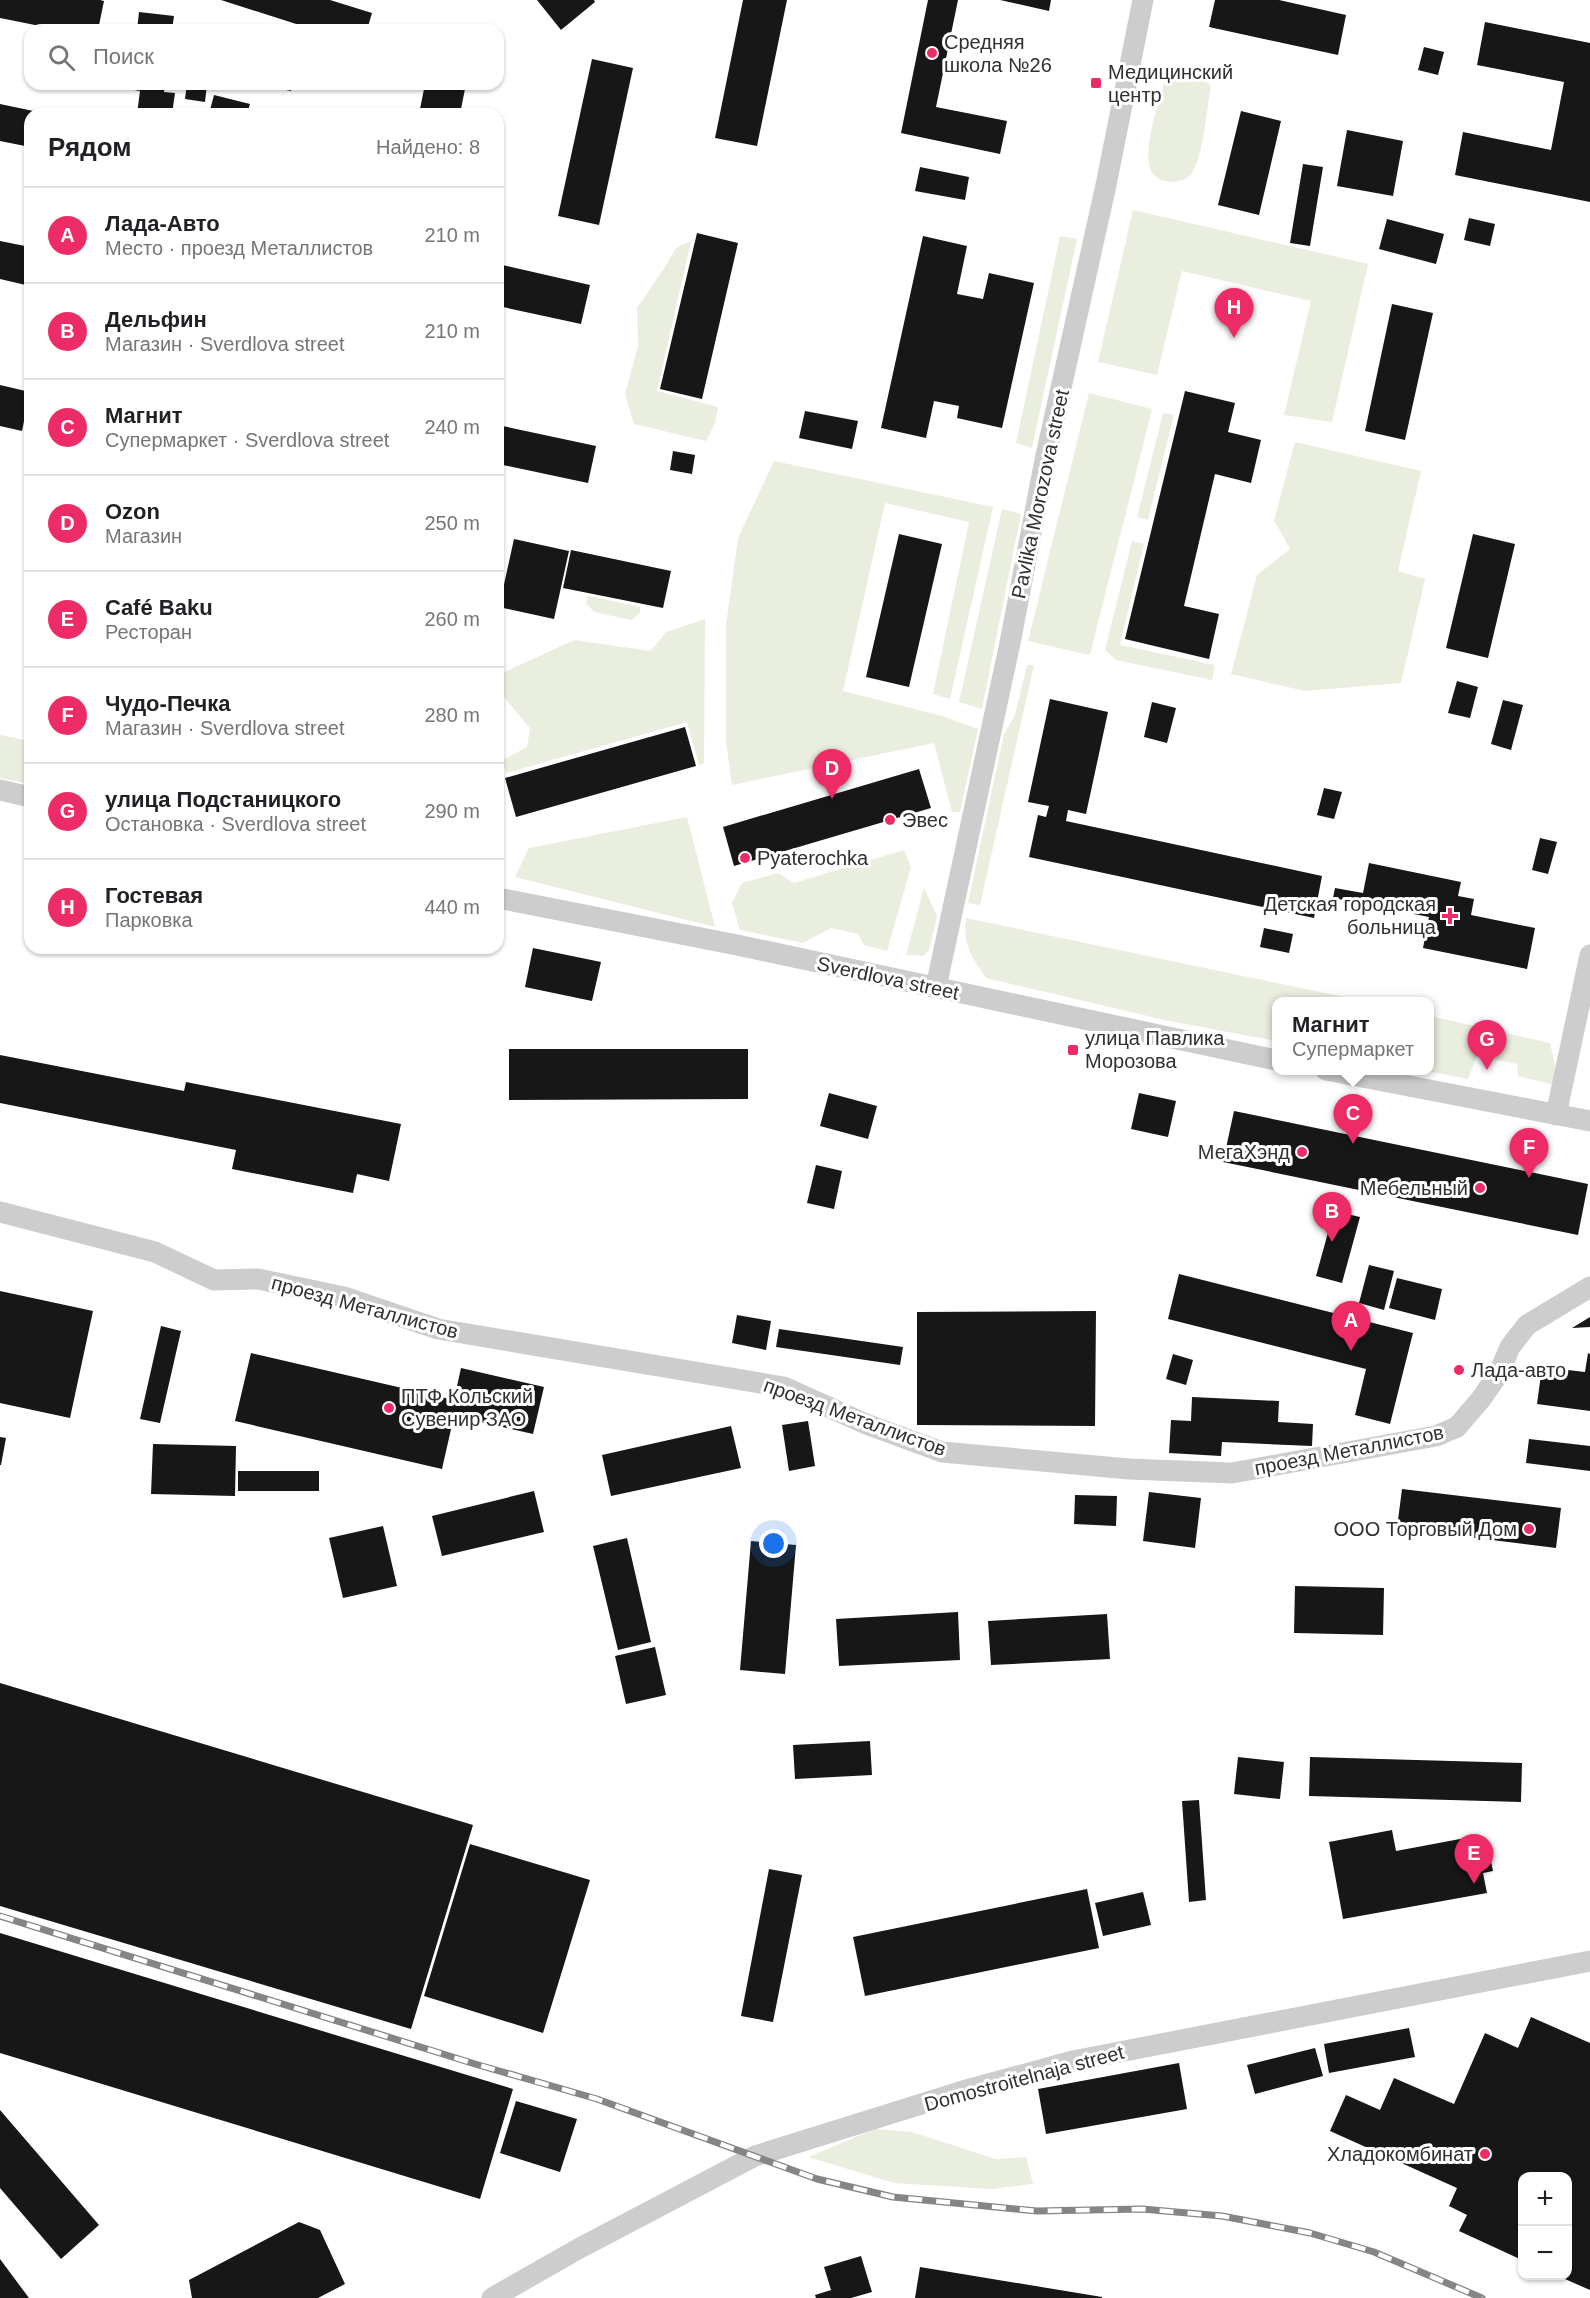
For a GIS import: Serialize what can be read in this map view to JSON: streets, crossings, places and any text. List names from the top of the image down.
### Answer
{
  "streets": {
    "street": [
      "Pavlika Morozova street",
      "Sverdlova street",
      "проезд Металлистов",
      "Domostroitelnaja street"
    ]
  },
  "crossings": [
    ["Pavlika Morozova street", "Sverdlova street"]
  ],
  "places": {
    "other": [
      "Средняя школа №26",
      "Эвес",
      "Pyaterochka",
      "МегаХэнд",
      "Мебельный",
      "Лада-авто",
      "ПТФ Кольский Сувенир ЗАО",
      "ООО Торговый Дом",
      "Хладокомбинат"
    ],
    "transit": ["Медицинский центр", "улица Павлика Морозова"],
    "health": ["Детская городская больница"]
  },
  "page": {
    "search": "Поиск",
    "heading": ["Рядом", "Найдено: 8"],
    "list": [
      {
        "mark": "A",
        "name": "Лада-Авто",
        "note": "Место · проезд Металлистов",
        "value": "210 m"
      },
      {
        "mark": "B",
        "name": "Дельфин",
        "note": "Магазин · Sverdlova street",
        "value": "210 m"
      },
      {
        "mark": "C",
        "name": "Магнит",
        "note": "Супермаркет · Sverdlova street",
        "value": "240 m"
      },
      {
        "mark": "D",
        "name": "Ozon",
        "note": "Магазин",
        "value": "250 m"
      },
      {
        "mark": "E",
        "name": "Café Baku",
        "note": "Ресторан",
        "value": "260 m"
      },
      {
        "mark": "F",
        "name": "Чудо-Печка",
        "note": "Магазин · Sverdlova street",
        "value": "280 m"
      },
      {
        "mark": "G",
        "name": "улица Подстаницкого",
        "note": "Остановка · Sverdlova street",
        "value": "290 m"
      },
      {
        "mark": "H",
        "name": "Гостевая",
        "note": "Парковка",
        "value": "440 m"
      }
    ],
    "pins": [
      "H",
      "D",
      "G",
      "C",
      "F",
      "B",
      "A",
      "E"
    ],
    "popup": ["Магнит", "Супермаркет"],
    "map_buttons": ["+", "−"]
  }
}
